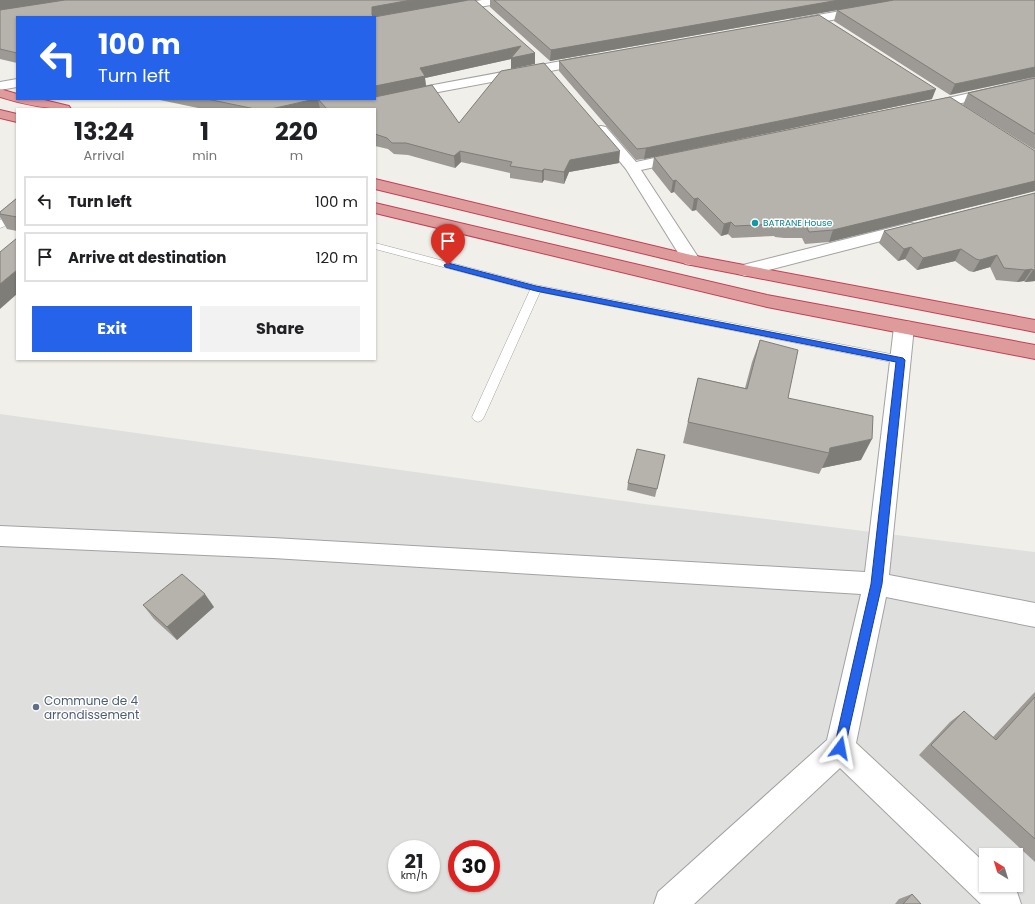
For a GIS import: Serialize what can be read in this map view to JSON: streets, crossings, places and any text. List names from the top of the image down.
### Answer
{
  "places": ["BATRANE House", "Commune de 4 arrondissement"],
  "north": "top left",
  "page": {
    "turn": ["100 m", "Turn left"],
    "eta": [
      "13:24",
      "Arrival",
      "1",
      "min",
      "220",
      "m"
    ],
    "list": [
      {
        "name": "Turn left",
        "value": "100 m"
      },
      {
        "name": "Arrive at destination",
        "value": "120 m"
      }
    ],
    "buttons": ["Exit", "Share"],
    "speed": "21 km/h",
    "limit": "30"
  }
}
